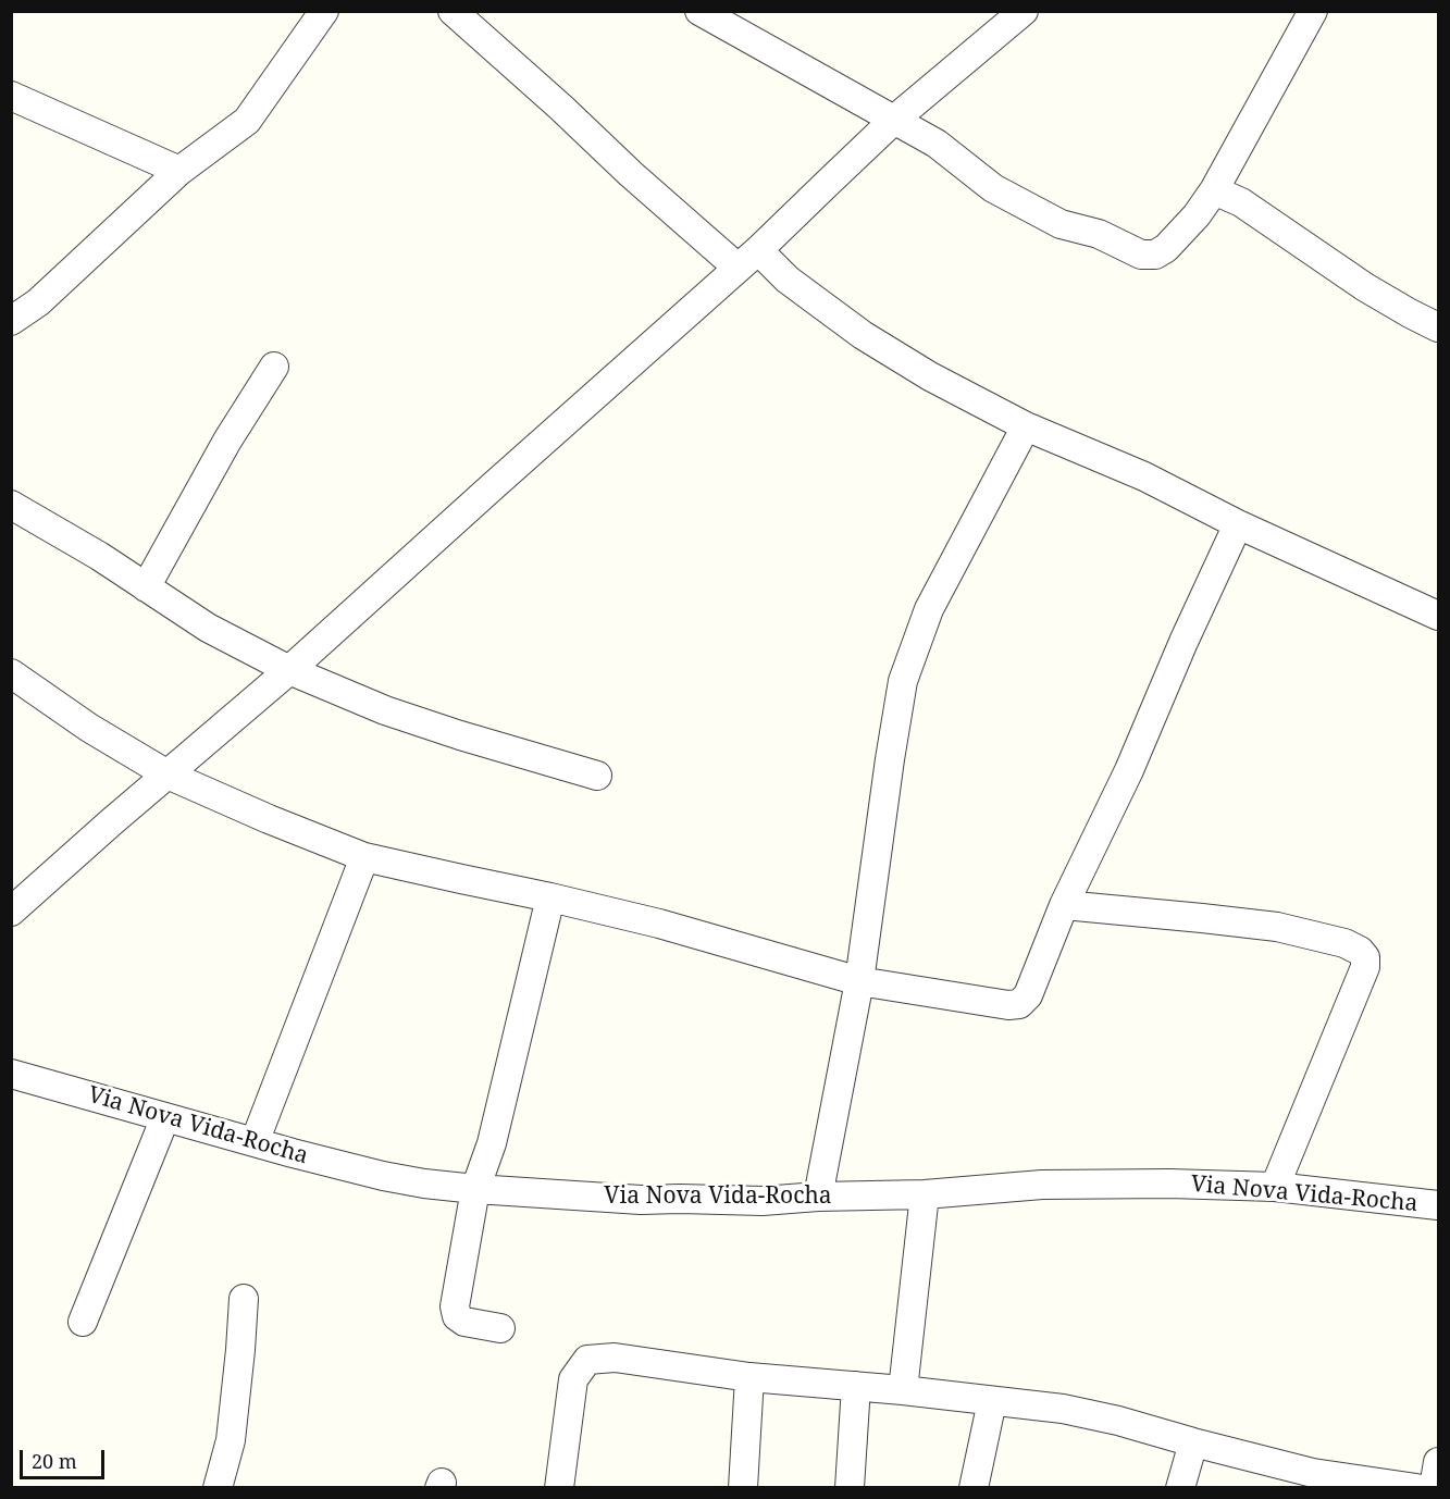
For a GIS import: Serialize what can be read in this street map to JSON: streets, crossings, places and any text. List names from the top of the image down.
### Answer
{
  "streets": {
    "street": ["Via Nova Vida-Rocha"]
  },
  "scale_bar": "20 m"
}
